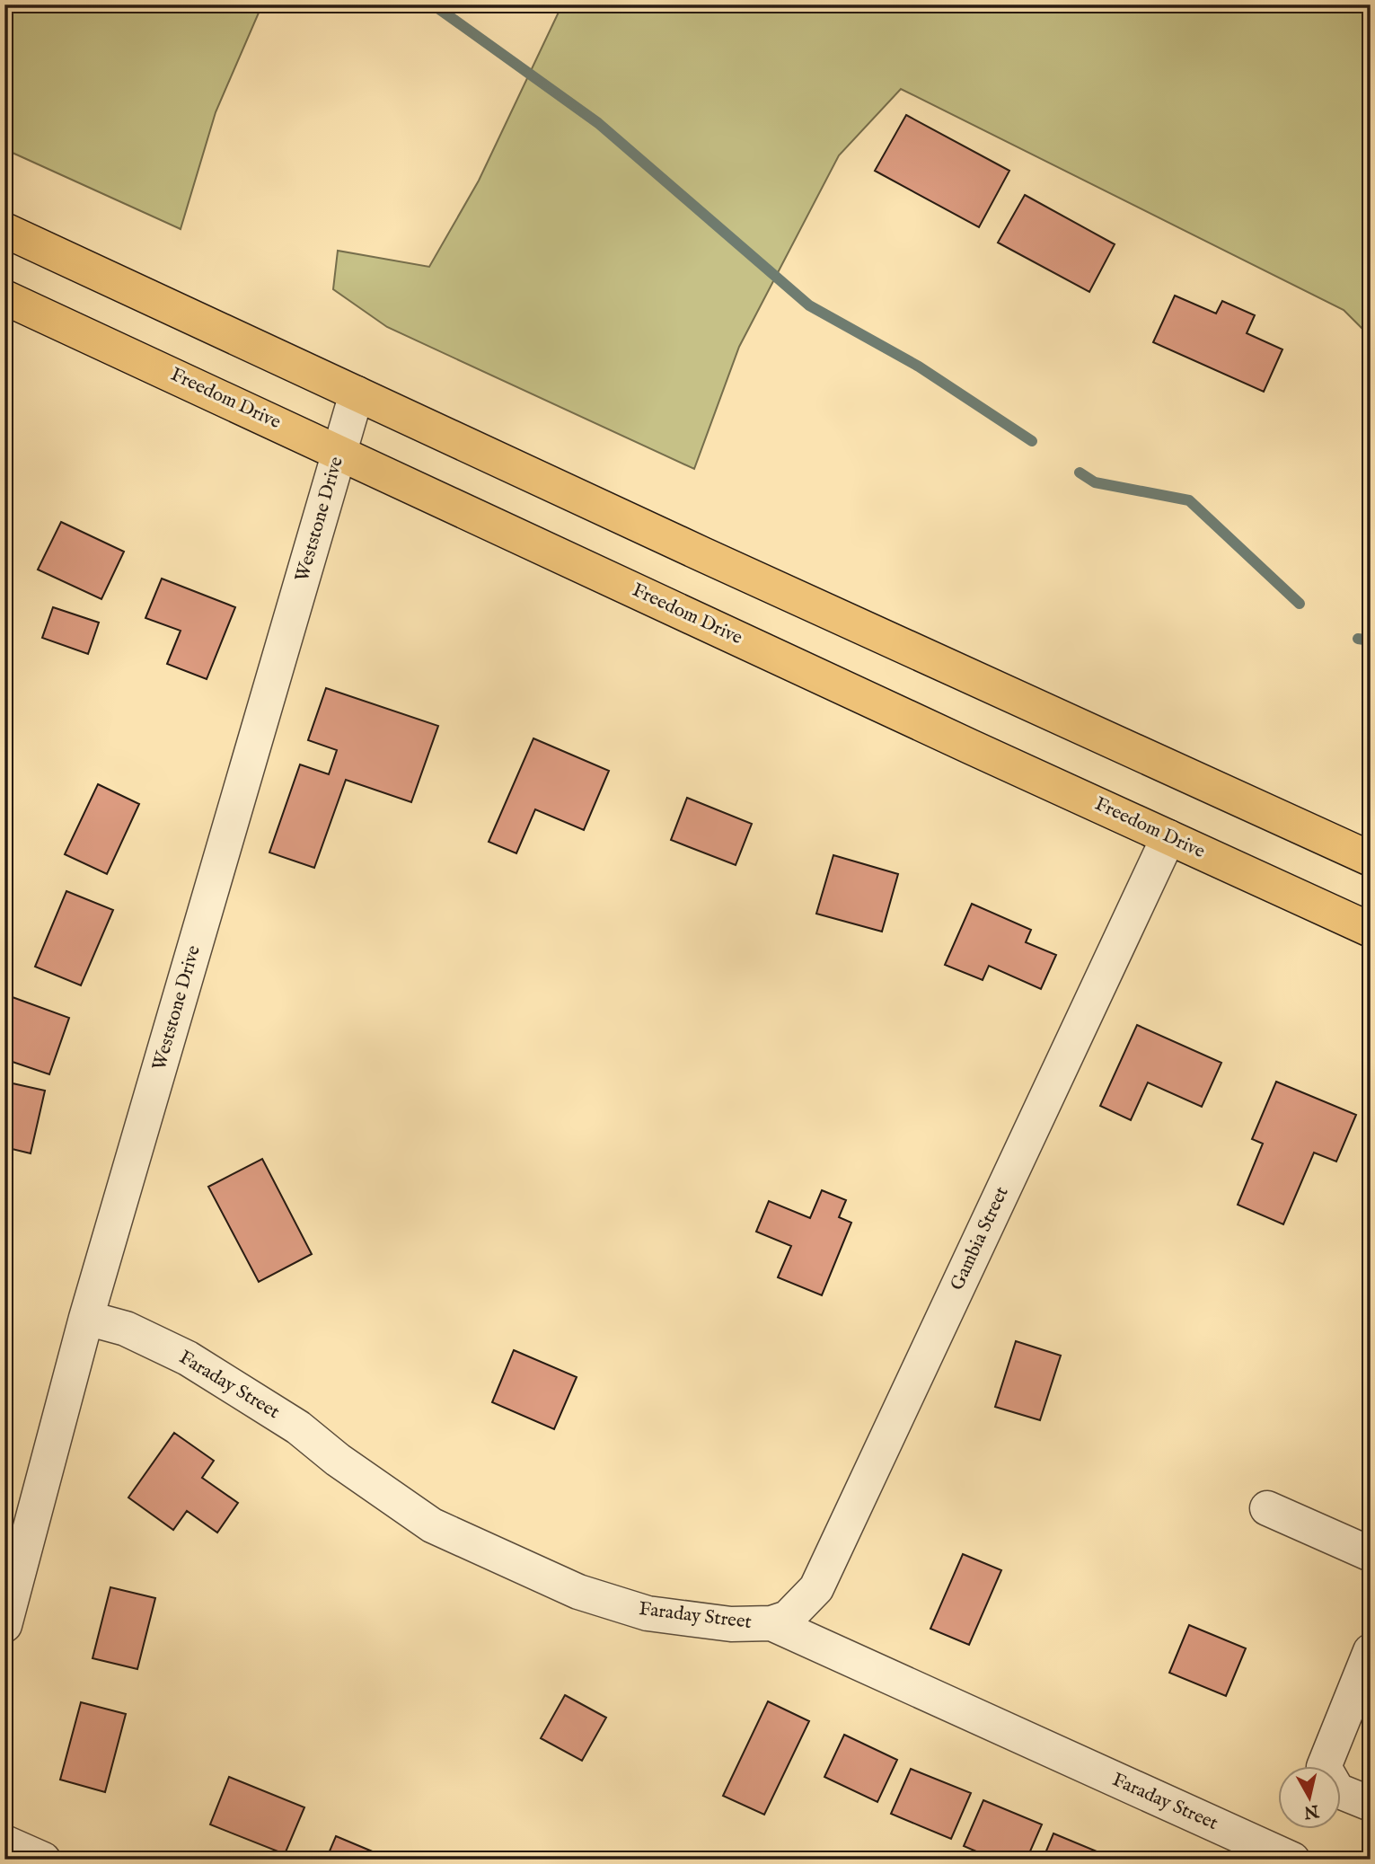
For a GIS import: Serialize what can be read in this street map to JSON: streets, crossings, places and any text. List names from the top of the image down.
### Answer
{
  "streets": {
    "main road": ["Freedom Drive"],
    "street": ["Weststone Drive", "Gambia Street", "Faraday Street"]
  },
  "crossings": [
    ["Freedom Drive", "Weststone Drive"],
    ["Freedom Drive", "Gambia Street"],
    ["Weststone Drive", "Faraday Street"],
    ["Gambia Street", "Faraday Street"]
  ],
  "north": "bottom"
}
